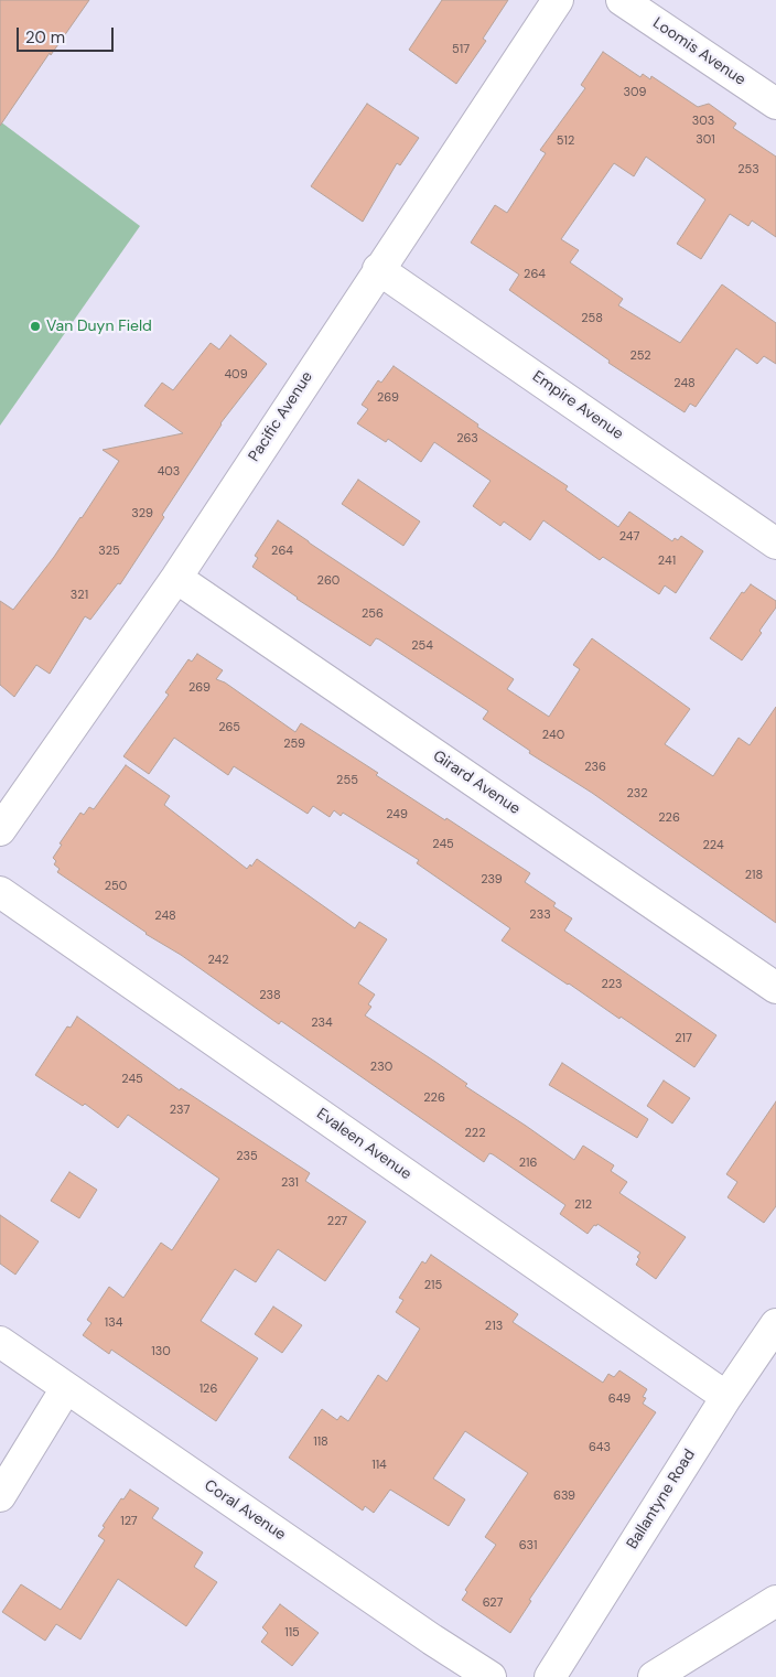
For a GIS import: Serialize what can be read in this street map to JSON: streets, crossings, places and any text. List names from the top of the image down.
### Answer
{
  "streets": {
    "street": [
      "Loomis Avenue",
      "Empire Avenue",
      "Pacific Avenue",
      "Girard Avenue",
      "Evaleen Avenue",
      "Ballantyne Road",
      "Coral Avenue"
    ]
  },
  "crossings": [
    ["Empire Avenue", "Pacific Avenue"],
    ["Pacific Avenue", "Girard Avenue"],
    ["Evaleen Avenue", "Ballantyne Road"]
  ],
  "places": ["Van Duyn Field"],
  "house_numbers": [
    "517",
    "309",
    "303",
    "301",
    "512",
    "253",
    "264",
    "258",
    "252",
    "409",
    "248",
    "269",
    "263",
    "403",
    "329",
    "247",
    "325",
    "264",
    "241",
    "260",
    "321",
    "256",
    "254",
    "269",
    "265",
    "240",
    "259",
    "236",
    "255",
    "232",
    "249",
    "226",
    "245",
    "224",
    "218",
    "239",
    "250",
    "233",
    "248",
    "242",
    "223",
    "238",
    "234",
    "217",
    "230",
    "245",
    "226",
    "237",
    "222",
    "235",
    "216",
    "231",
    "212",
    "227",
    "215",
    "134",
    "213",
    "130",
    "126",
    "649",
    "118",
    "643",
    "114",
    "639",
    "127",
    "631",
    "627",
    "115"
  ],
  "scale_bar": "20 m"
}
